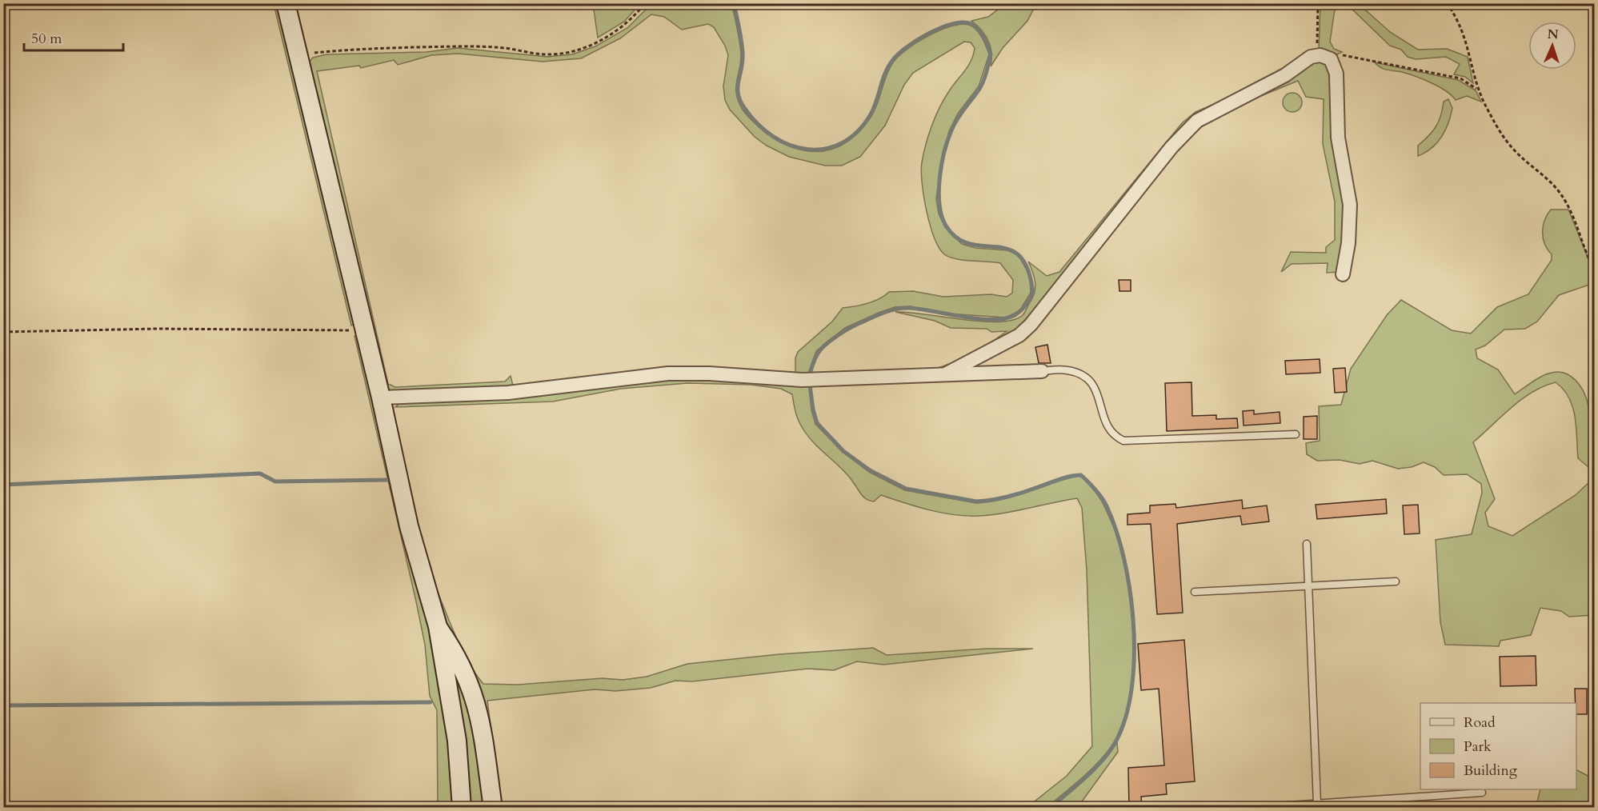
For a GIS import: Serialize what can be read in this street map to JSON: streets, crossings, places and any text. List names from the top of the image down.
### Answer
{
  "legend": ["Road", "Park", "Building"],
  "scale_bar": "50 m",
  "north": "top"
}
